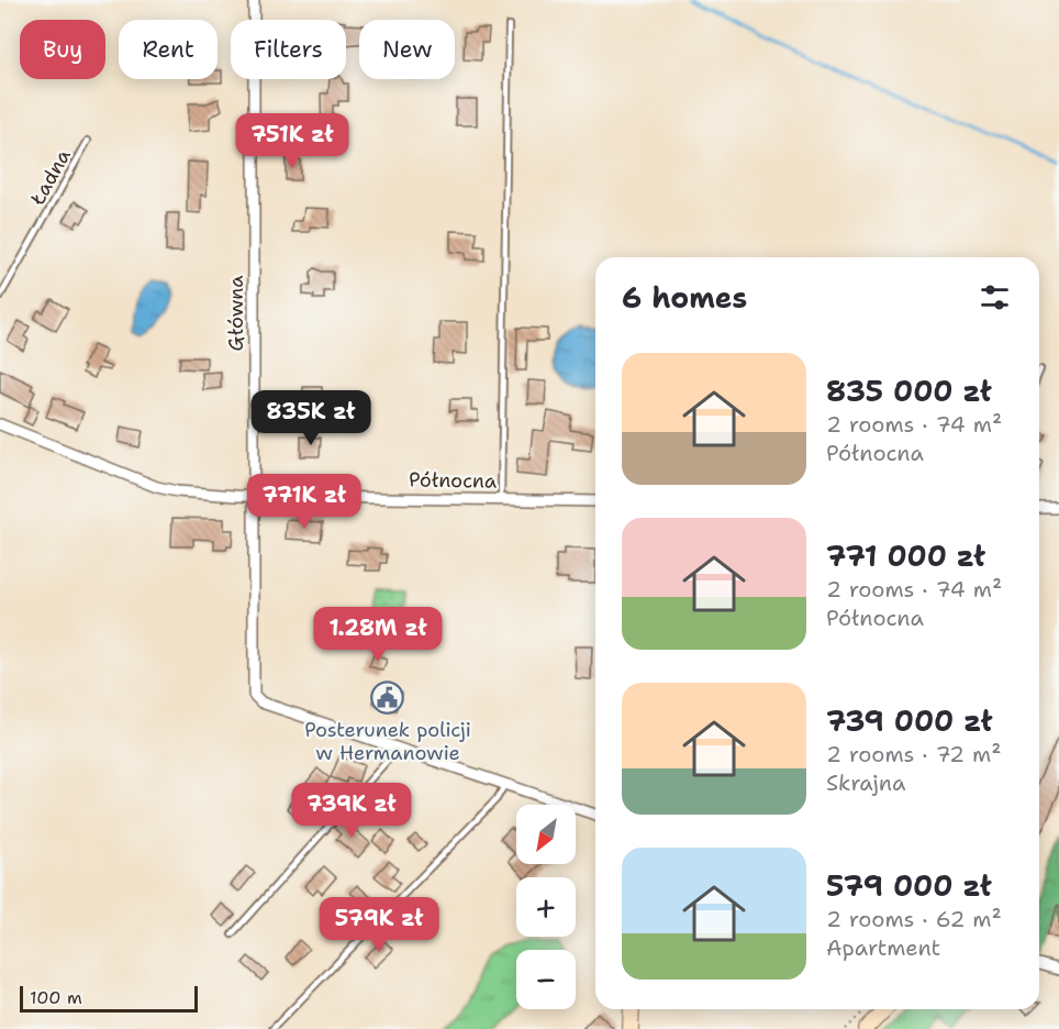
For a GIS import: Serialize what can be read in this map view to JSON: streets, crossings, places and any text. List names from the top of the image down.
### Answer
{
  "streets": {
    "street": ["Główna", "Północna"],
    "lane": ["Ładna"]
  },
  "crossings": [
    ["Główna", "Północna"]
  ],
  "places": {
    "public building": ["Posterunek policji w Hermanowie"]
  },
  "scale_bar": "100 m",
  "north": "bottom left",
  "page": {
    "chip": [
      "Buy",
      "Rent",
      "Filters",
      "New"
    ],
    "price": [
      "751K zł",
      "835K zł",
      "771K zł",
      "1.28M zł",
      "739K zł",
      "579K zł"
    ],
    "heading": "6 homes",
    "list": [
      {
        "name": "835 000 zł",
        "note": "2 rooms · 74 m² · Północna"
      },
      {
        "name": "771 000 zł",
        "note": "2 rooms · 74 m² · Północna"
      },
      {
        "name": "739 000 zł",
        "note": "2 rooms · 72 m² · Skrajna"
      },
      {
        "name": "579 000 zł",
        "note": "2 rooms · 62 m² · Apartment"
      }
    ],
    "map_buttons": ["+", "−"],
    "scale": "100 m"
  }
}
